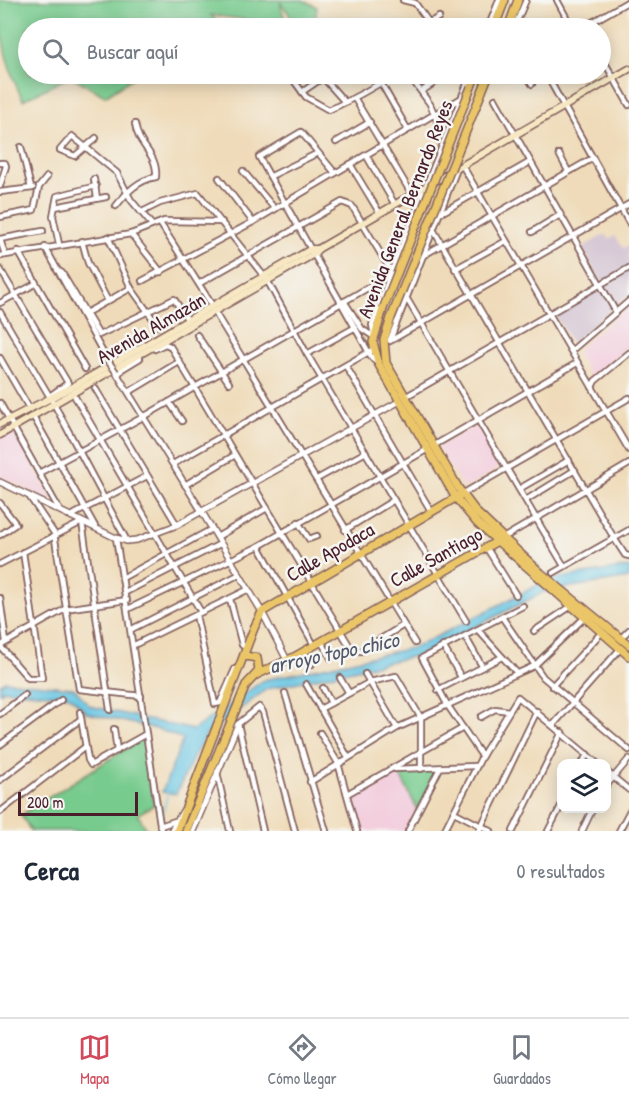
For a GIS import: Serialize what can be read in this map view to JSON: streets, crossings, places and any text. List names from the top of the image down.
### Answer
{
  "streets": {
    "main road": [
      "Avenida General Bernardo Reyes",
      "Avenida Almazán",
      "Calle Apodaca",
      "Calle Santiago"
    ]
  },
  "crossings": [
    ["Avenida General Bernardo Reyes", "Calle Apodaca"],
    ["Avenida General Bernardo Reyes", "Calle Santiago"]
  ],
  "water": ["arroyo topo chico"],
  "scale_bar": "200 m",
  "page": {
    "search": "Buscar aquí",
    "scale": "200 m",
    "heading": ["Cerca", "0 resultados"],
    "nav": ["Mapa", "Cómo llegar", "Guardados"]
  }
}
